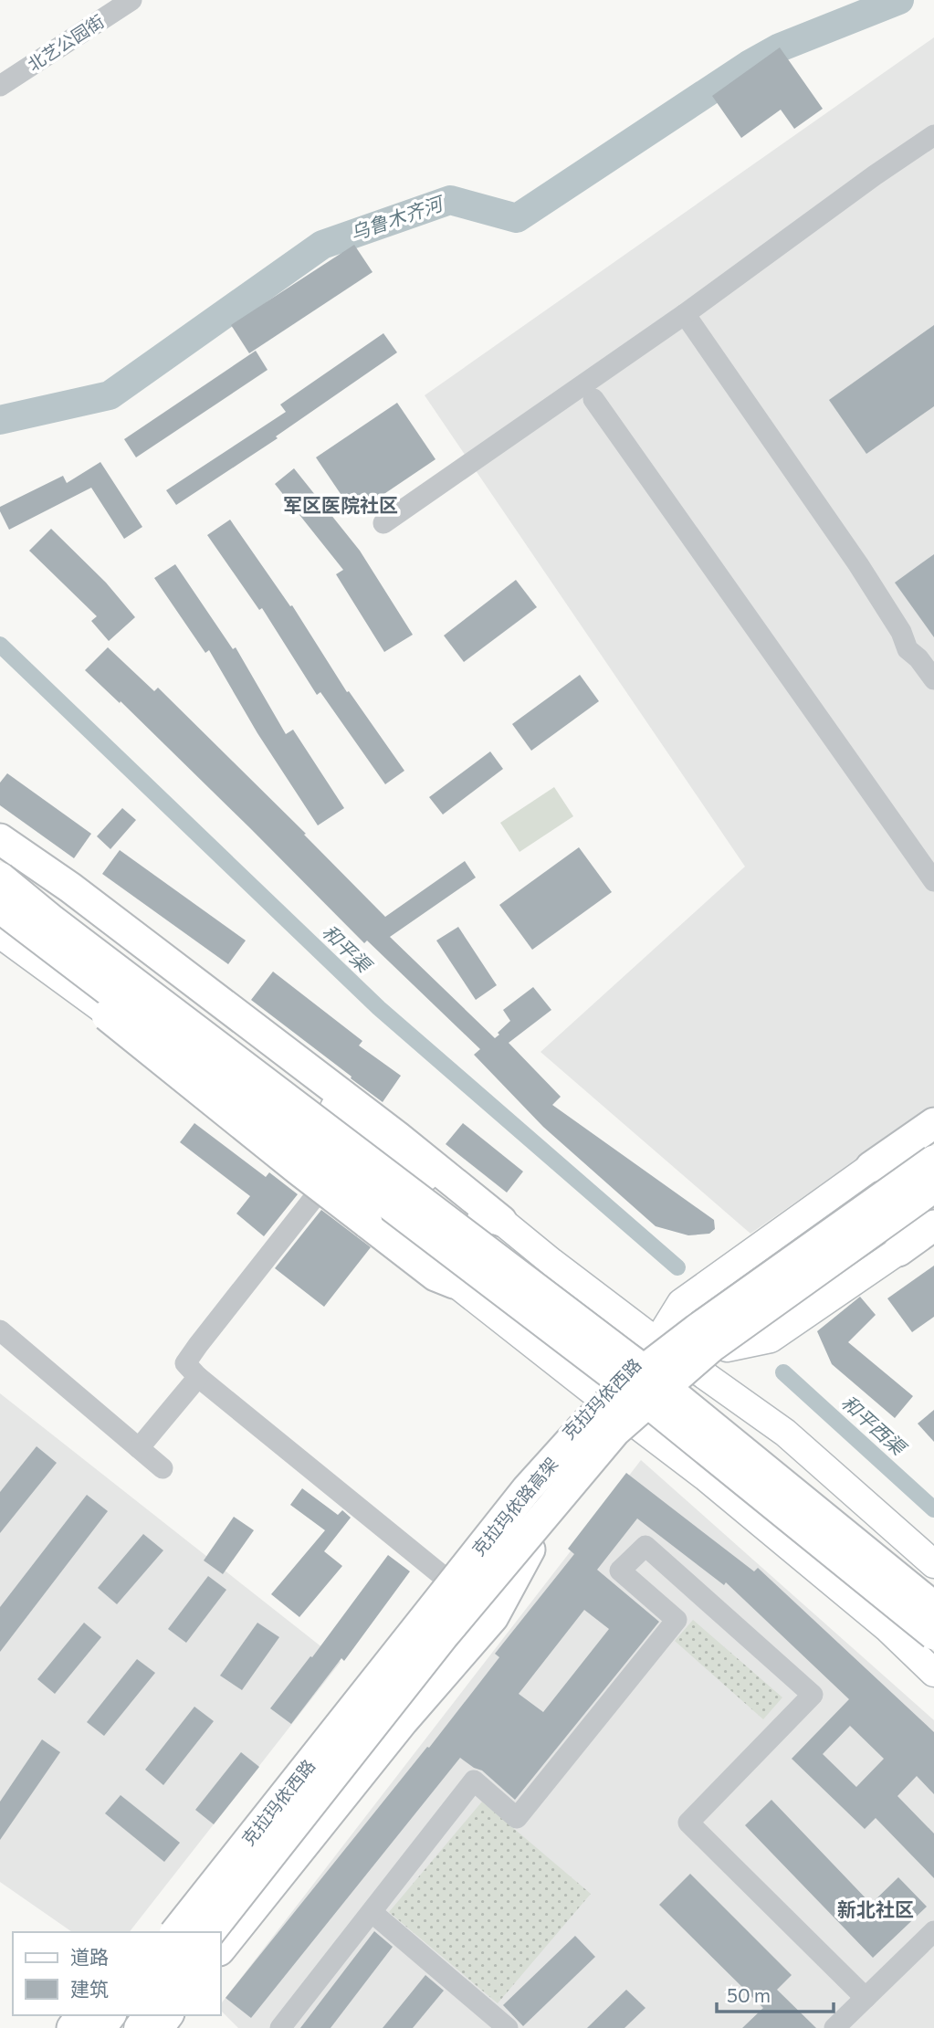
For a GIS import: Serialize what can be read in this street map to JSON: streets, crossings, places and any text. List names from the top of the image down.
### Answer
{
  "streets": {
    "highway": ["克拉玛依路高架"],
    "main road": ["克拉玛依西路"],
    "street": ["北艺公园街"]
  },
  "districts": ["军区医院社区", "新北社区"],
  "water": ["乌鲁木齐河", "和平渠", "和平西渠"],
  "legend": ["道路", "建筑"],
  "scale_bar": "50 m"
}
